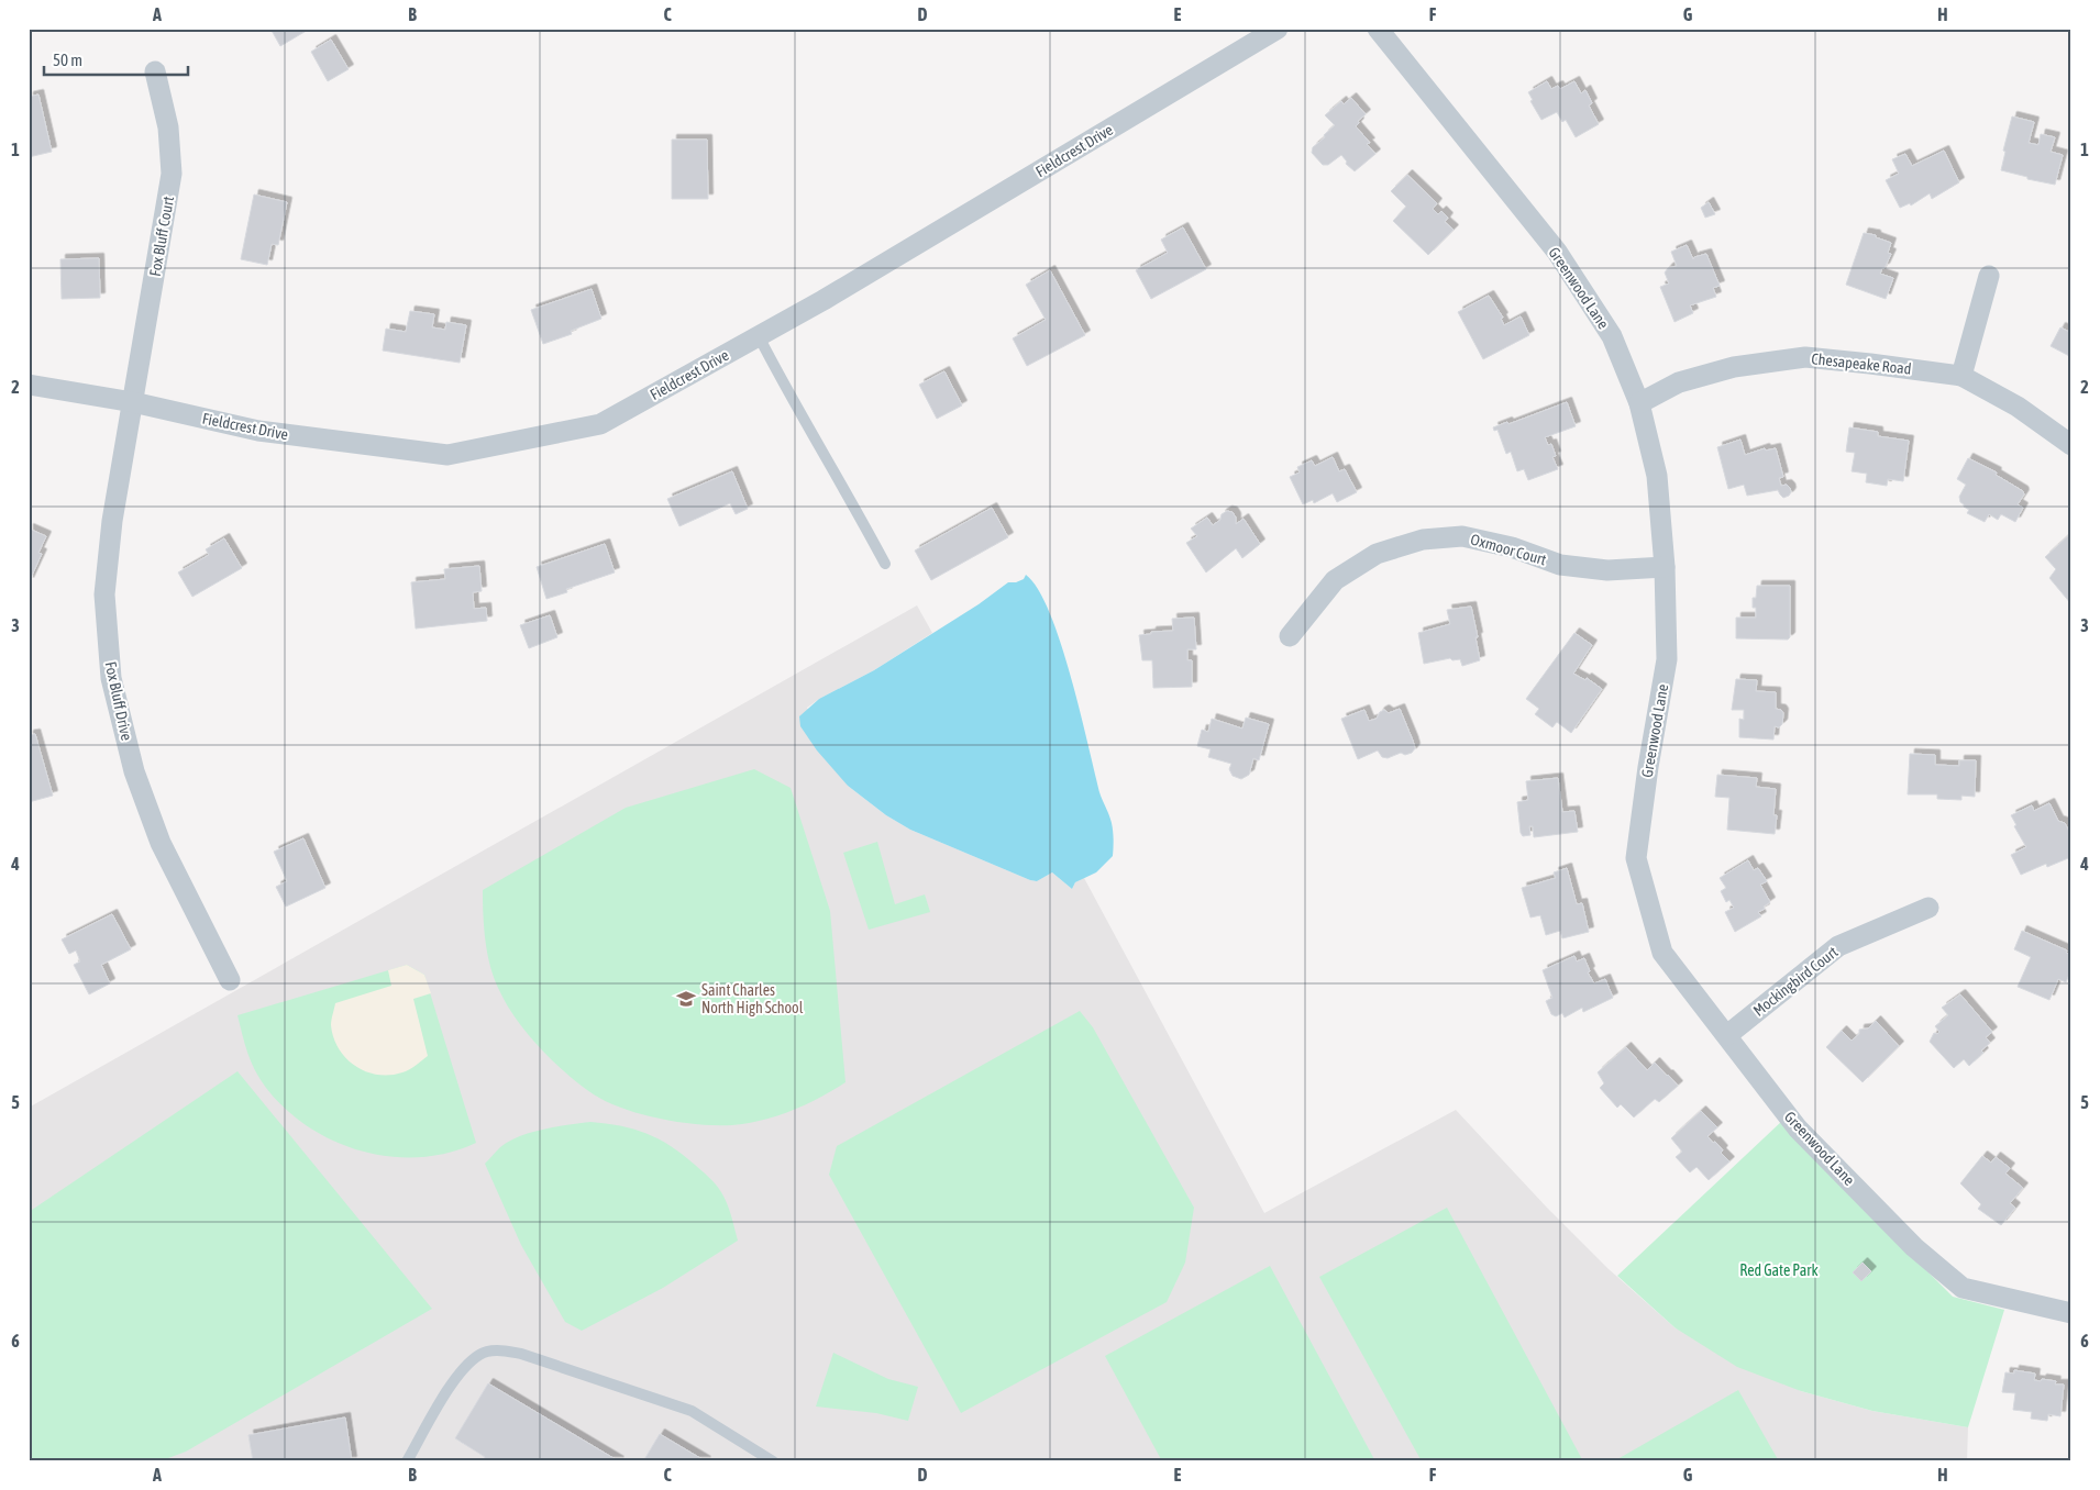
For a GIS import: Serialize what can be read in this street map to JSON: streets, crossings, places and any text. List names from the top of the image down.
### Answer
{
  "streets": {
    "street": [
      "Fieldcrest Drive",
      "Fox Bluff Court",
      "Greenwood Lane",
      "Chesapeake Road",
      "Oxmoor Court",
      "Fox Bluff Drive",
      "Mockingbird Court"
    ]
  },
  "crossings": [
    ["Fieldcrest Drive", "Fox Bluff Court"],
    ["Fieldcrest Drive", "Fox Bluff Drive"],
    ["Fox Bluff Court", "Fox Bluff Drive"],
    ["Greenwood Lane", "Chesapeake Road"],
    ["Greenwood Lane", "Oxmoor Court"],
    ["Greenwood Lane", "Mockingbird Court"]
  ],
  "parks": ["Red Gate Park"],
  "places": {
    "school or university": ["Saint Charles North High School"]
  },
  "scale_bar": "50 m",
  "grid": {
    "columns": [
      "A",
      "B",
      "C",
      "D",
      "E",
      "F",
      "G",
      "H"
    ],
    "rows": [
      "1",
      "2",
      "3",
      "4",
      "5",
      "6"
    ]
  }
}
